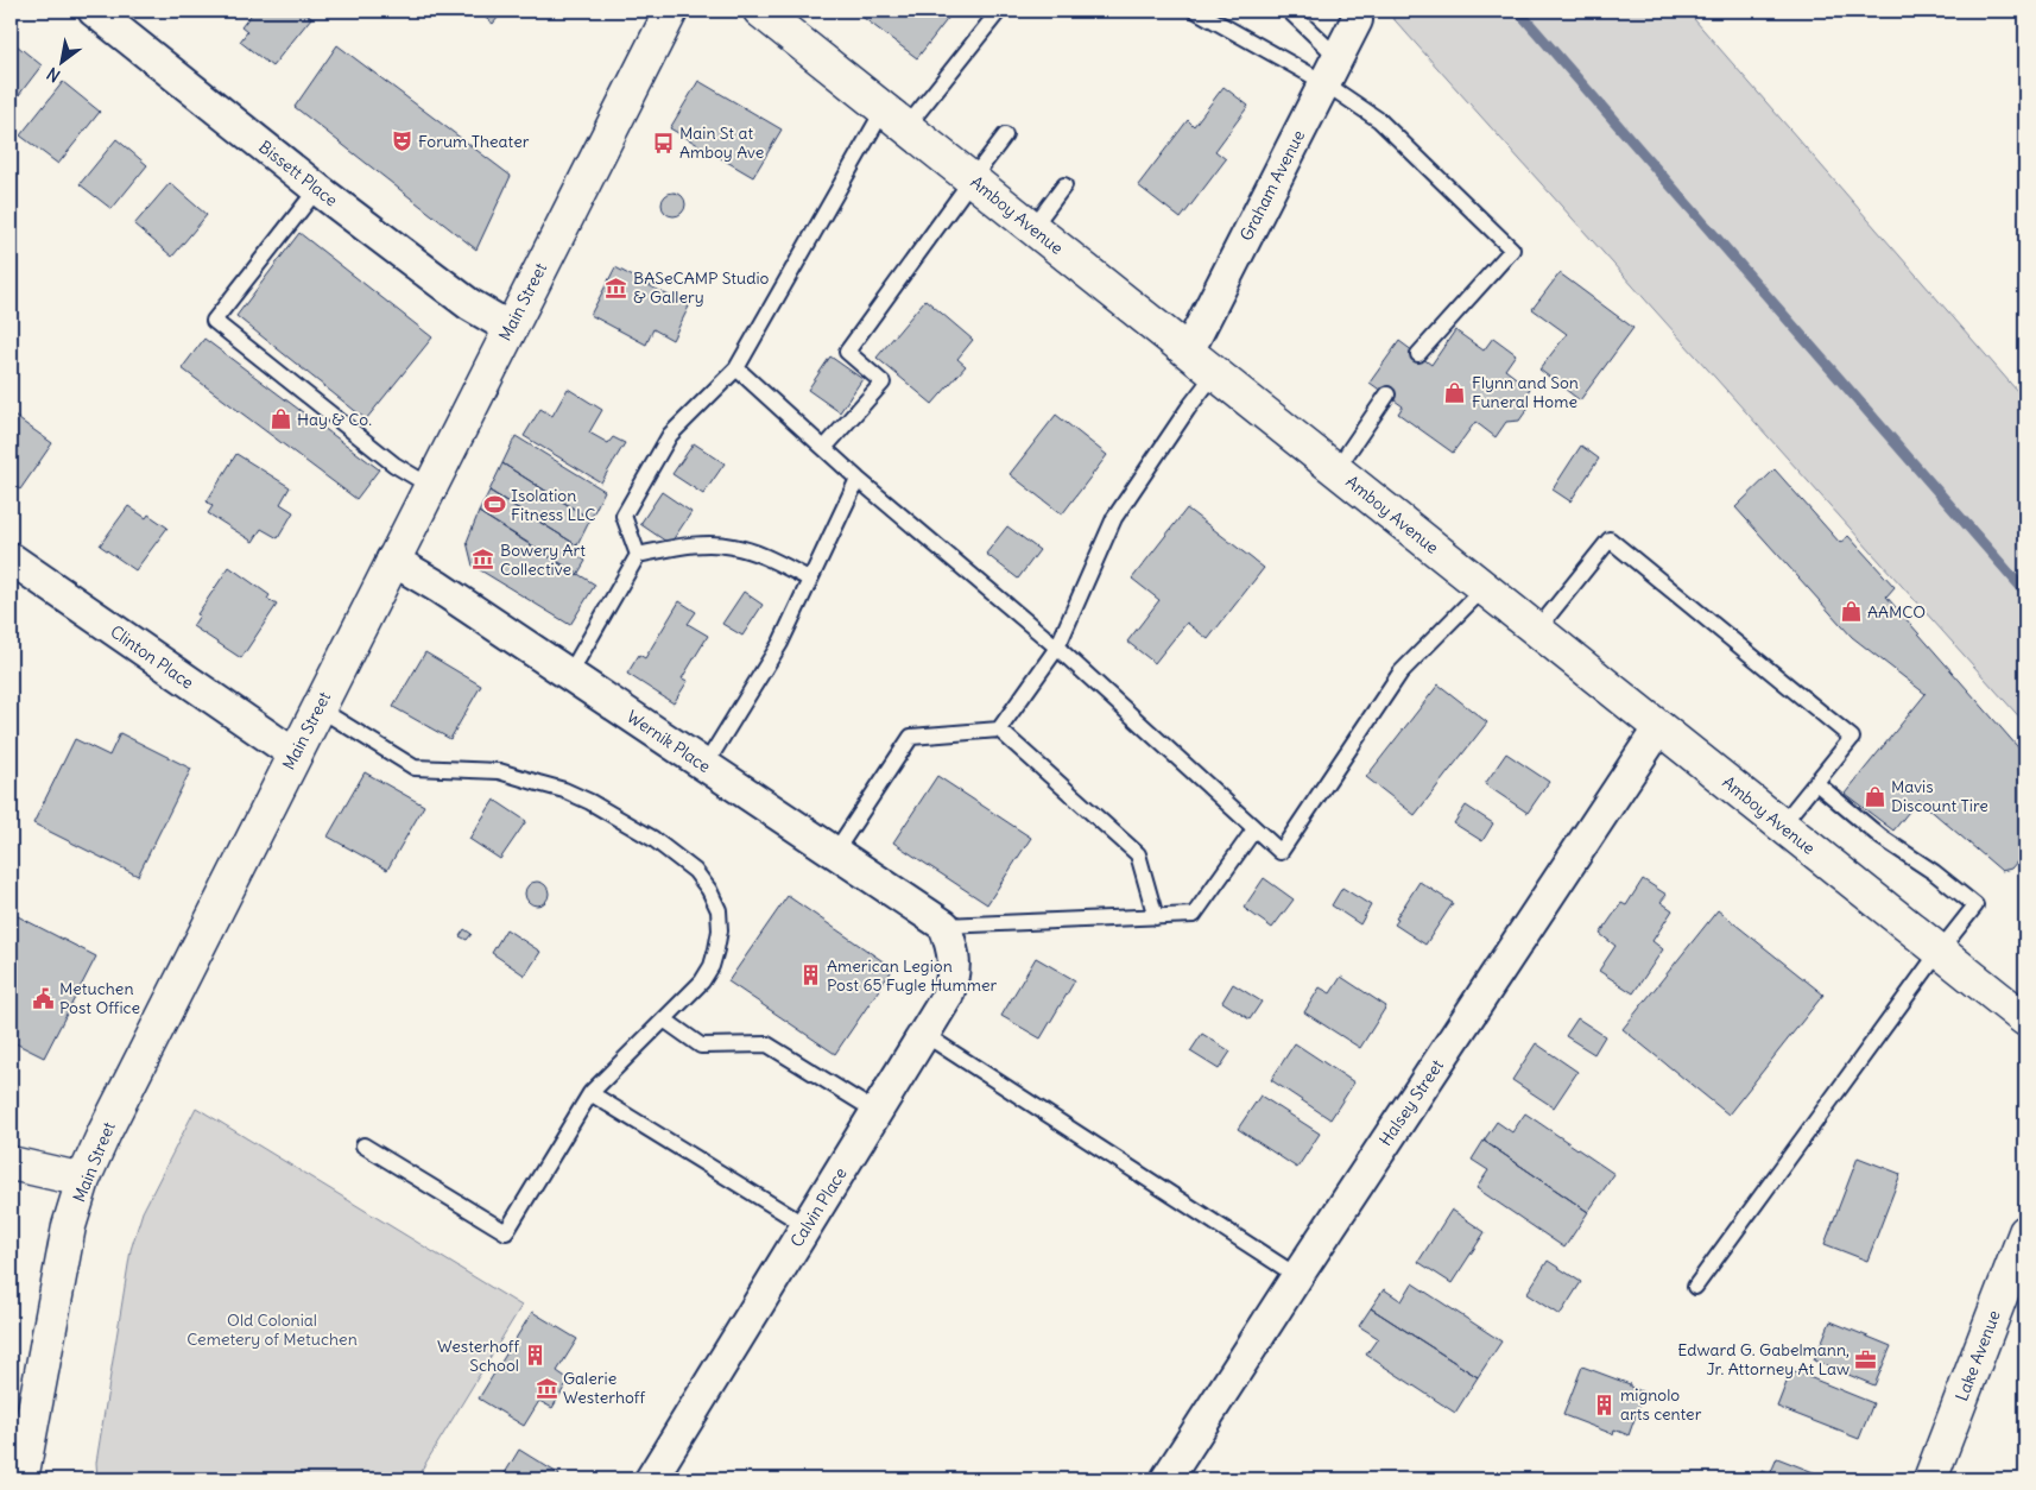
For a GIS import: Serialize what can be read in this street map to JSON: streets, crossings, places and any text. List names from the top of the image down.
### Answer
{
  "streets": {
    "street": [
      "Bissett Place",
      "Graham Avenue",
      "Amboy Avenue",
      "Main Street",
      "Clinton Place",
      "Wernik Place",
      "Halsey Street",
      "Calvin Place",
      "Lake Avenue"
    ]
  },
  "crossings": [
    ["Bissett Place", "Main Street"],
    ["Graham Avenue", "Amboy Avenue"],
    ["Amboy Avenue", "Halsey Street"],
    ["Main Street", "Clinton Place"],
    ["Main Street", "Wernik Place"],
    ["Wernik Place", "Calvin Place"]
  ],
  "parks": ["Old Colonial Cemetery of Metuchen"],
  "places": {
    "theatre": ["Forum Theater"],
    "bus stop": ["Main St at Amboy Ave"],
    "museum": ["BASeCAMP Studio & Gallery", "Bowery Art Collective", "Galerie Westerhoff"],
    "shop": [
      "Flynn and Son Funeral Home",
      "Hay & Co.",
      "AAMCO",
      "Mavis Discount Tire"
    ],
    "sports": ["Isolation Fitness LLC"],
    "building": ["American Legion Post 65 Fugle Hummer", "Westerhoff School", "mignolo arts center"],
    "public building": ["Metuchen Post Office"],
    "office": ["Edward G. Gabelmann, Jr. Attorney At Law"]
  },
  "north": "bottom left"
}
